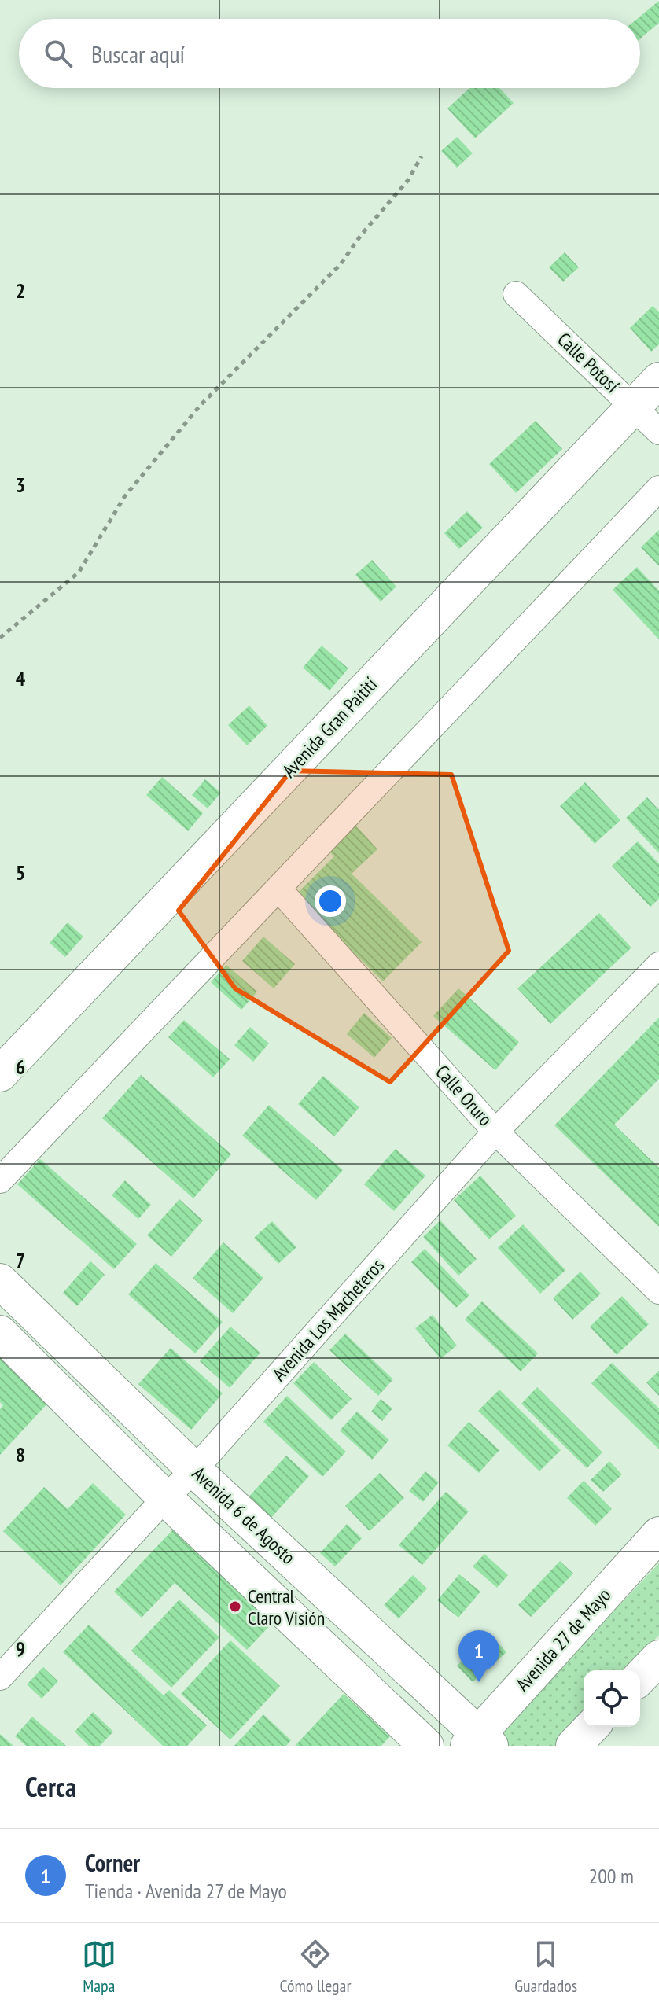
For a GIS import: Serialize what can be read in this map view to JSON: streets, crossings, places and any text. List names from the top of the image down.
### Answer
{
  "streets": {
    "main road": ["Avenida Gran Paitití", "Avenida 6 de Agosto", "Avenida 27 de Mayo"],
    "street": ["Calle Potosí", "Calle Oruro", "Avenida Los Macheteros"]
  },
  "crossings": [
    ["Calle Potosí", "Avenida Gran Paitití"],
    ["Calle Oruro", "Avenida Los Macheteros"],
    ["Avenida Los Macheteros", "Avenida 6 de Agosto"],
    ["Avenida 6 de Agosto", "Avenida 27 de Mayo"]
  ],
  "places": ["Central Claro Visión"],
  "page": {
    "search": "Buscar aquí",
    "pins": "1",
    "heading": "Cerca",
    "list": [
      {
        "mark": "1",
        "name": "Corner",
        "note": "Tienda · Avenida 27 de Mayo",
        "value": "200 m"
      }
    ],
    "nav": ["Mapa", "Cómo llegar", "Guardados"]
  },
  "grid": {
    "rows": [
      "2",
      "3",
      "4",
      "5",
      "6",
      "7",
      "8",
      "9"
    ]
  }
}
